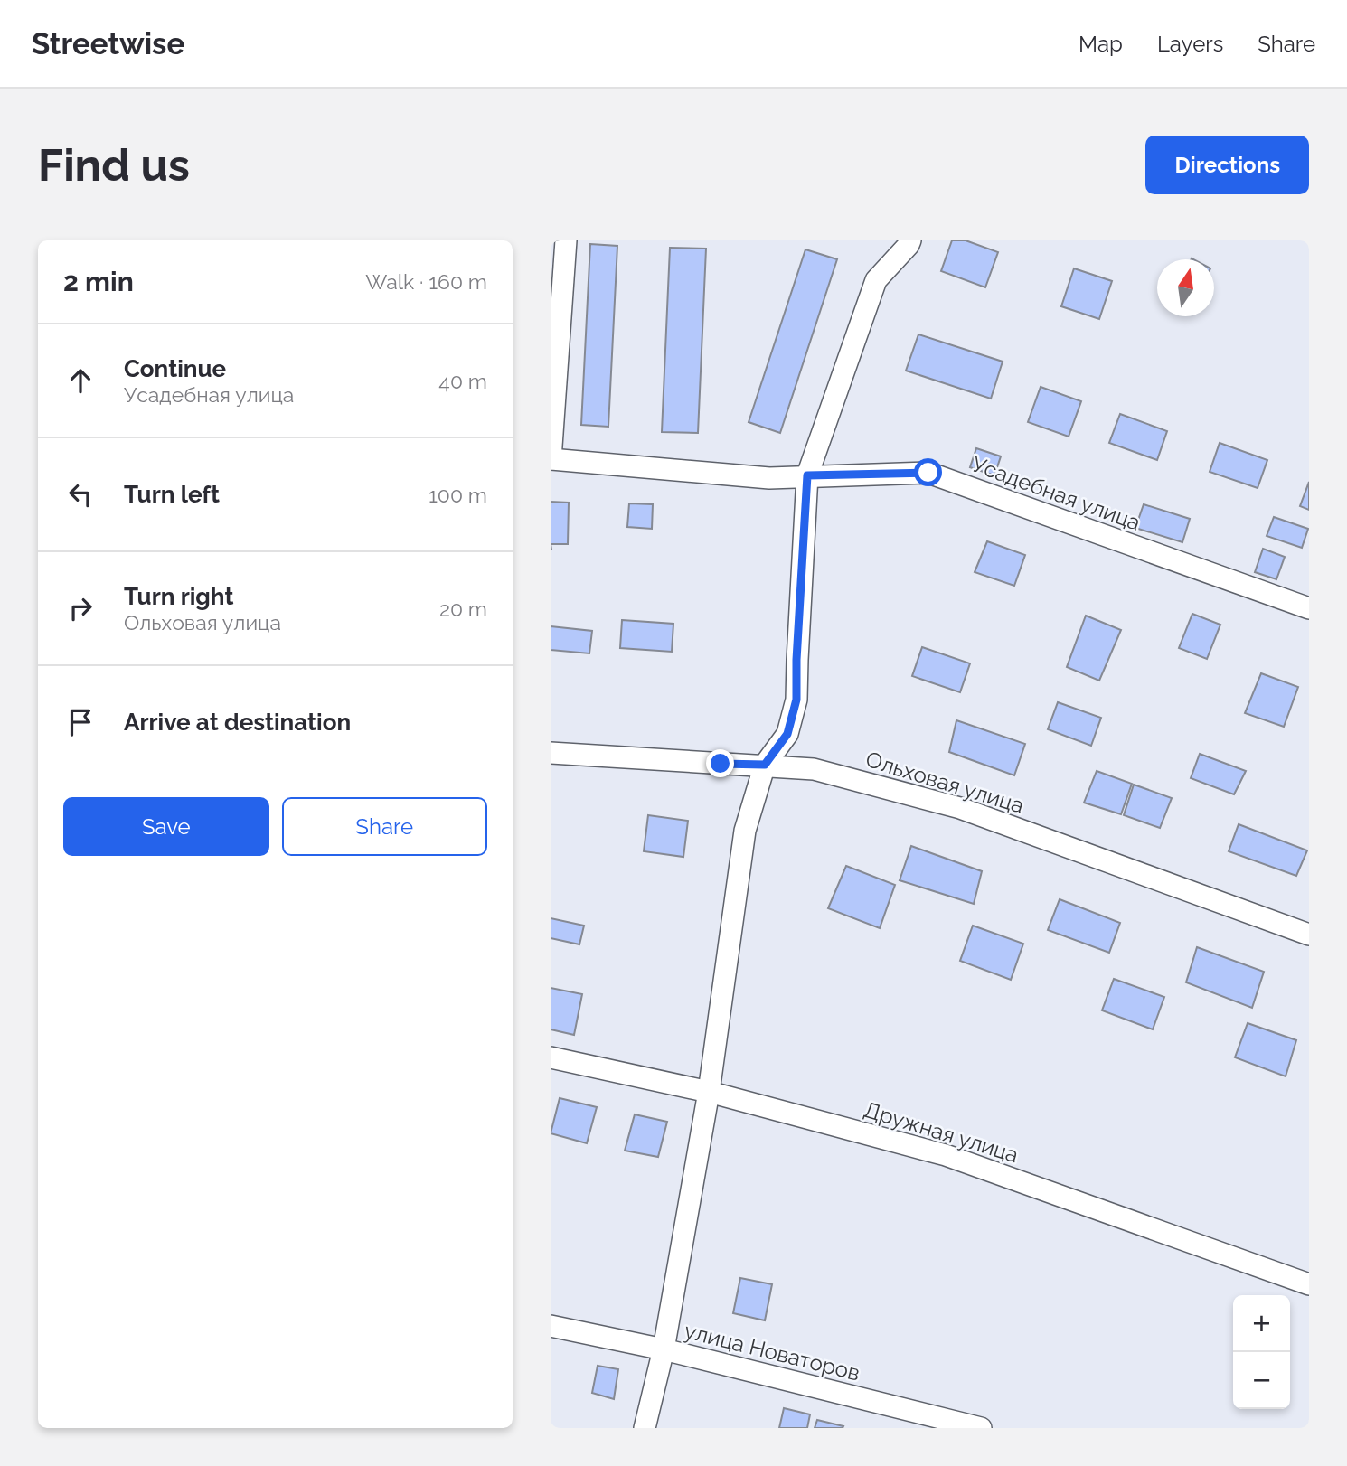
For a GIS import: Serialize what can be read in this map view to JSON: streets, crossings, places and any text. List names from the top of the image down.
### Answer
{
  "streets": {
    "street": [
      "Усадебная улица",
      "Ольховая улица",
      "Дружная улица",
      "улица Новаторов"
    ]
  },
  "north": "top",
  "page": {
    "header": "Streetwise",
    "nav": ["Map", "Layers", "Share"],
    "buttons": [
      "Directions",
      ["Save", "Share"]
    ],
    "title": "Find us",
    "heading": ["2 min", "Walk · 160 m"],
    "list": [
      ["Continue", "Усадебная улица", "40 m"],
      ["Turn left", "100 m"],
      ["Turn right", "Ольховая улица", "20 m"],
      "Arrive at destination"
    ],
    "map_buttons": ["+", "−"]
  }
}
